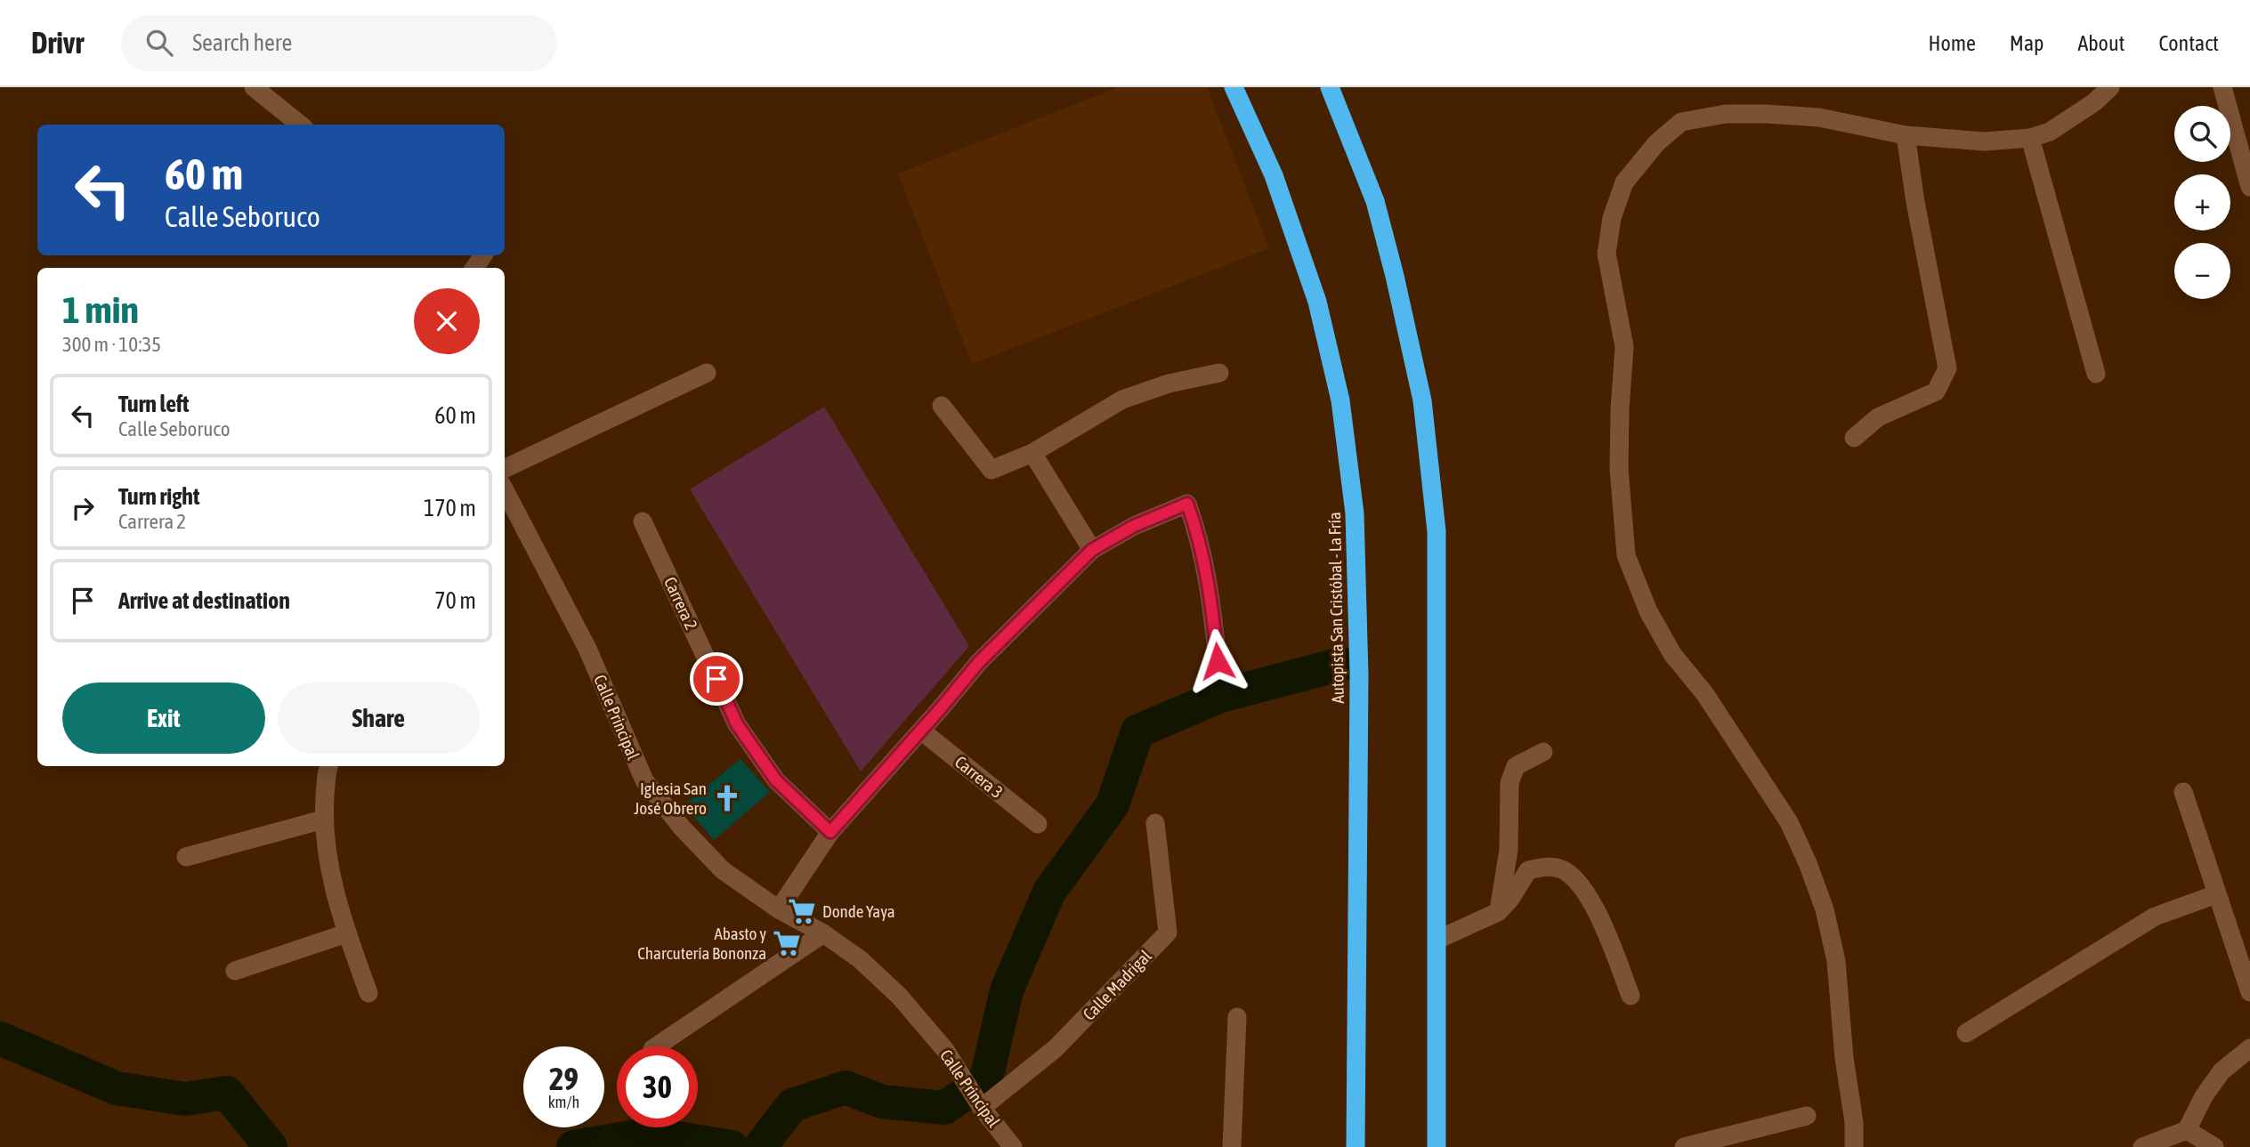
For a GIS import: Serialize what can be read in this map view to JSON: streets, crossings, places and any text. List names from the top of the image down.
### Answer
{
  "streets": {
    "highway": ["Autopista San Cristóbal - La Fría"],
    "street": [
      "Carrera 2",
      "Calle Principal",
      "Carrera 3",
      "Calle Madrigal"
    ]
  },
  "crossings": [
    ["Calle Principal", "Calle Madrigal"]
  ],
  "places": {
    "church": ["Iglesia San José Obrero"],
    "supermarket": ["Donde Yaya", "Abasto y Charcutería Bononza"]
  },
  "page": {
    "header": "Drivr",
    "search": "Search here",
    "nav": [
      "Home",
      "Map",
      "About",
      "Contact"
    ],
    "map_buttons": ["+", "−"],
    "turn": ["60 m", "Calle Seboruco"],
    "heading": ["1 min", "300 m · 10:35"],
    "list": [
      {
        "name": "Turn left",
        "note": "Calle Seboruco",
        "value": "60 m"
      },
      {
        "name": "Turn right",
        "note": "Carrera 2",
        "value": "170 m"
      },
      {
        "name": "Arrive at destination",
        "value": "70 m"
      }
    ],
    "buttons": ["Exit", "Share"],
    "speed": "29 km/h",
    "limit": "30"
  }
}
